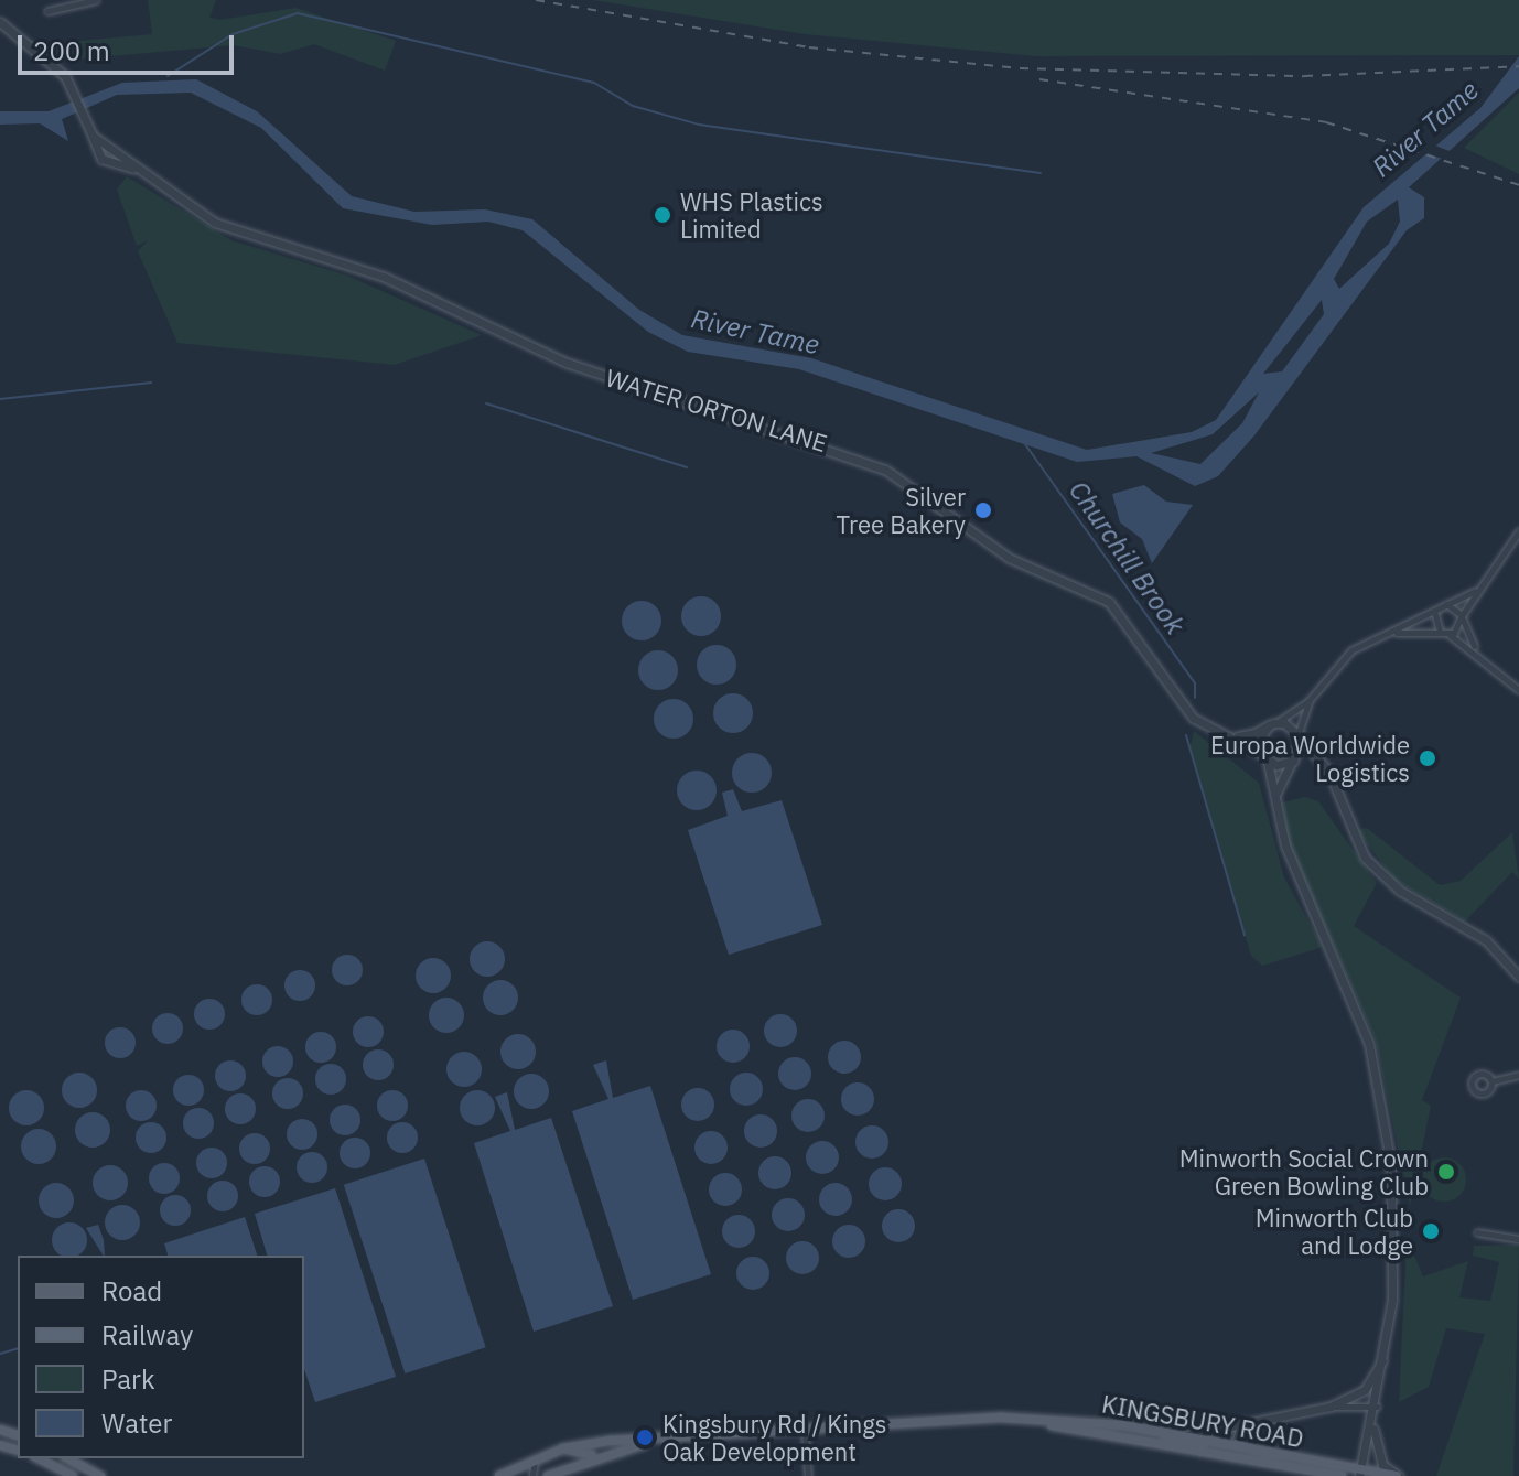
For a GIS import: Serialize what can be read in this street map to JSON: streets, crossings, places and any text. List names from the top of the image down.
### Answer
{
  "streets": {
    "main road": ["KINGSBURY ROAD"],
    "street": ["WATER ORTON LANE"]
  },
  "water": ["River Tame", "Churchill Brook"],
  "places": [
    "WHS Plastics Limited",
    "Silver Tree Bakery",
    "Europa Worldwide Logistics",
    "Minworth Social Crown Green Bowling Club",
    "Minworth Club and Lodge",
    "Kingsbury Rd / Kings Oak Development"
  ],
  "legend": [
    "Road",
    "Railway",
    "Park",
    "Water"
  ],
  "scale_bar": "200 m"
}
